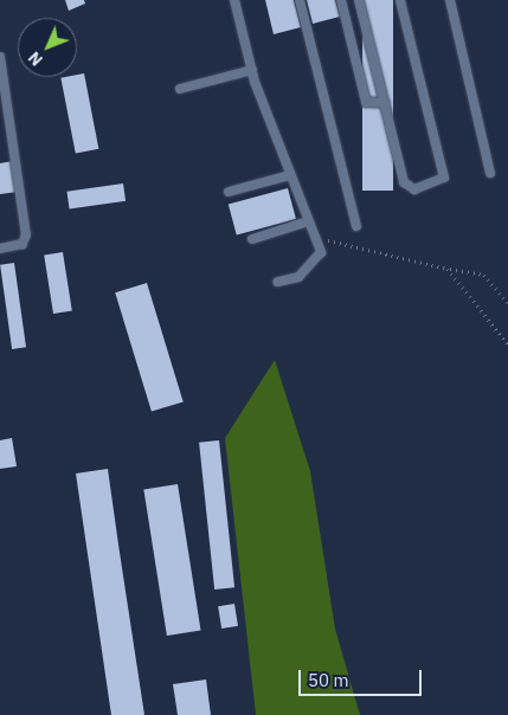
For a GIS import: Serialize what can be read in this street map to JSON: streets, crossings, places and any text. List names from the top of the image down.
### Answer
{
  "scale_bar": "50 m",
  "north": "bottom left"
}
